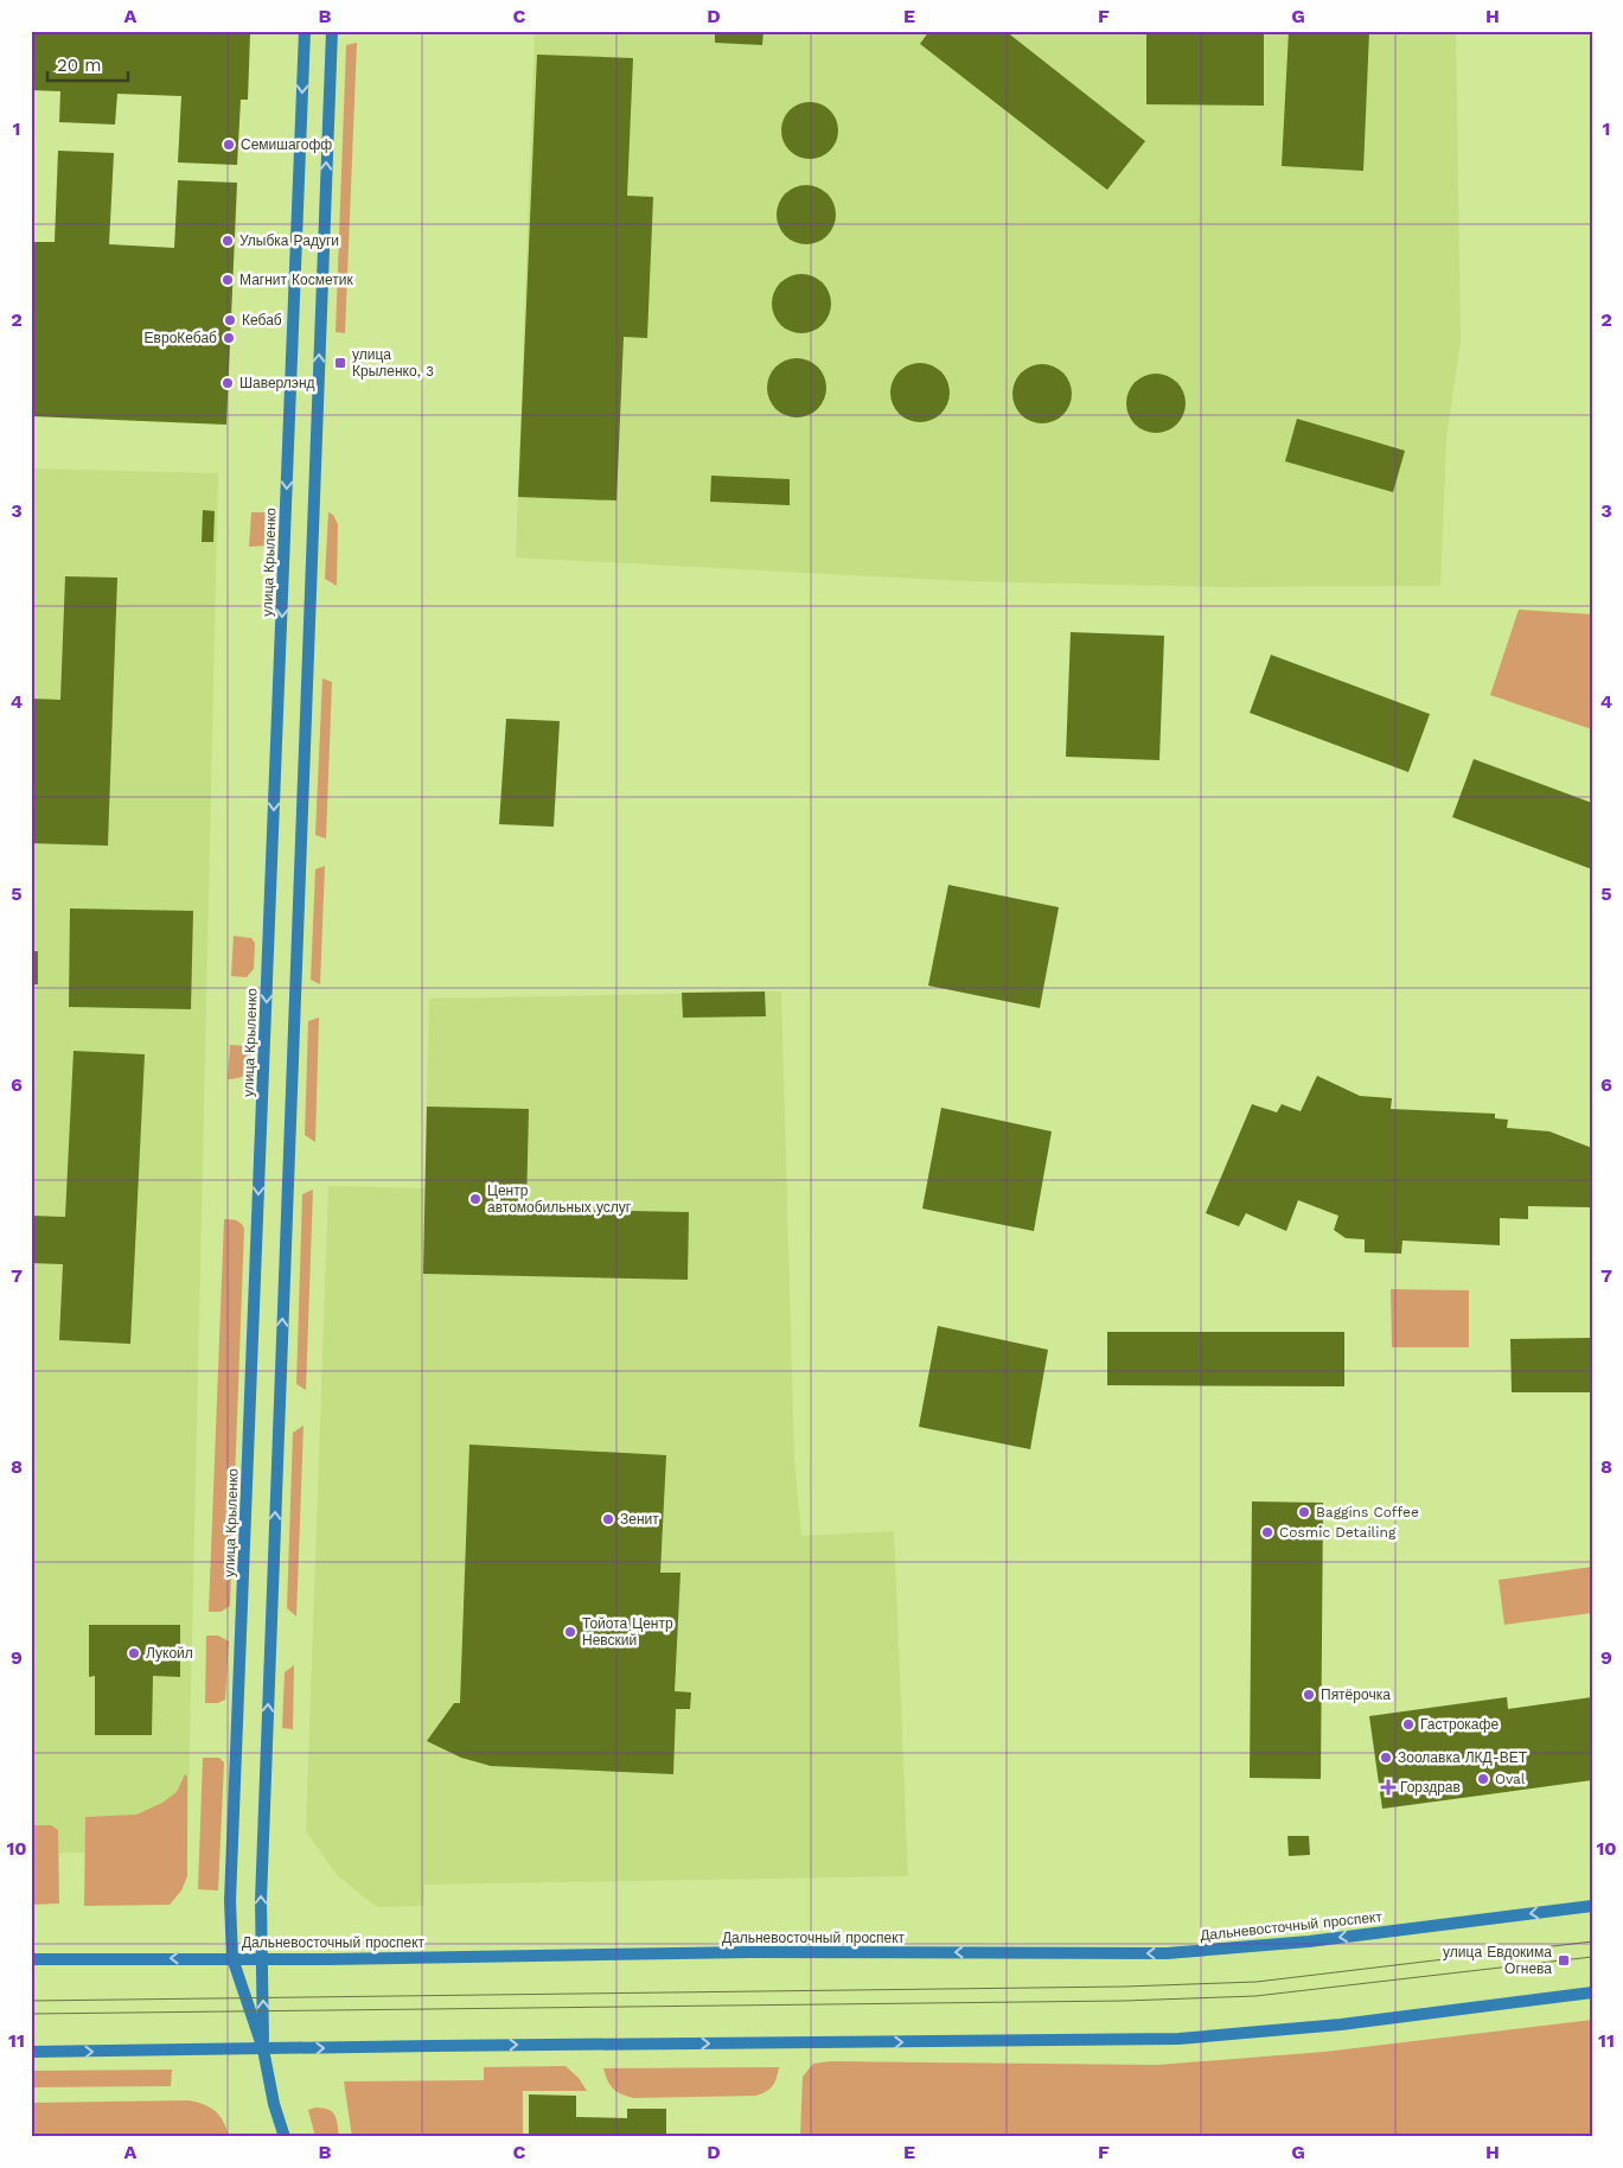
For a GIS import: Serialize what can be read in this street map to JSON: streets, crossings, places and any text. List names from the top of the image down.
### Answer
{
  "streets": {
    "street": ["улица Крыленко", "Дальневосточный проспект"]
  },
  "crossings": [
    ["улица Крыленко", "Дальневосточный проспект"]
  ],
  "places": {
    "other": [
      "Семишагофф",
      "Улыбка Радуги",
      "Магнит Косметик",
      "Кебаб",
      "ЕвроКебаб",
      "Шаверлэнд",
      "Центр автомобильных услуг",
      "Baggins Coffee",
      "Зенит",
      "Cosmic Detailing",
      "Тойота Центр Невский",
      "Лукойл",
      "Пятёрочка",
      "Гастрокафе",
      "Зоолавка ЛКД-ВЕТ",
      "Oval"
    ],
    "transit": ["улица Крыленко, 3", "улица Евдокима Огнева"],
    "health": ["Горздрав"]
  },
  "scale_bar": "20 m",
  "grid": {
    "columns": [
      "A",
      "B",
      "C",
      "D",
      "E",
      "F",
      "G",
      "H"
    ],
    "rows": [
      "1",
      "2",
      "3",
      "4",
      "5",
      "6",
      "7",
      "8",
      "9",
      "10",
      "11"
    ]
  }
}
